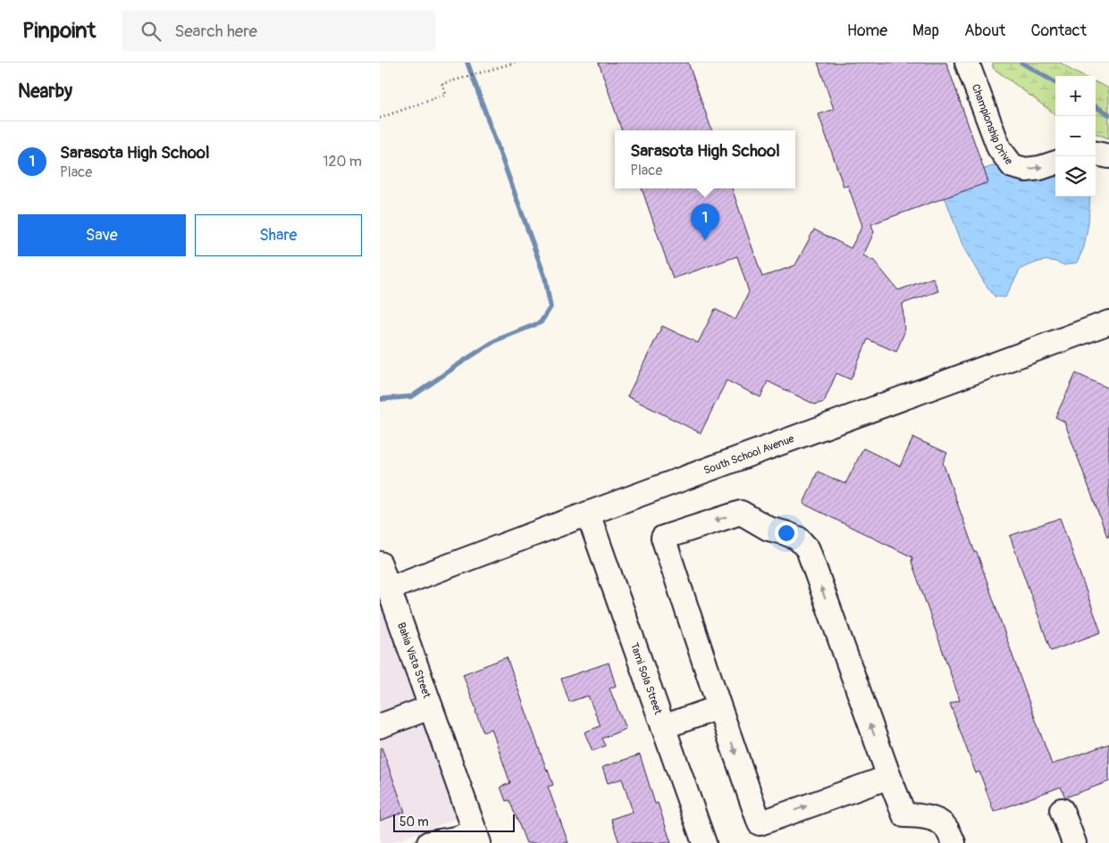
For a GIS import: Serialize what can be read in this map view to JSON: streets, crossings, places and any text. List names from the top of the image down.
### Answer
{
  "streets": {
    "street": [
      "Championship Drive",
      "South School Avenue",
      "Bahia Vista Street",
      "Tami Sola Street"
    ]
  },
  "crossings": [
    ["South School Avenue", "Bahia Vista Street"],
    ["South School Avenue", "Tami Sola Street"]
  ],
  "one_way": ["Championship Drive"],
  "scale_bar": "50 m",
  "page": {
    "header": "Pinpoint",
    "search": "Search here",
    "nav": [
      "Home",
      "Map",
      "About",
      "Contact"
    ],
    "heading": "Nearby",
    "map_buttons": ["+", "−"],
    "list": [
      {
        "mark": "1",
        "name": "Sarasota High School",
        "note": "Place",
        "value": "120 m"
      }
    ],
    "popup": ["Sarasota High School", "Place"],
    "buttons": ["Save", "Share"],
    "pins": "1",
    "scale": "50 m"
  }
}
